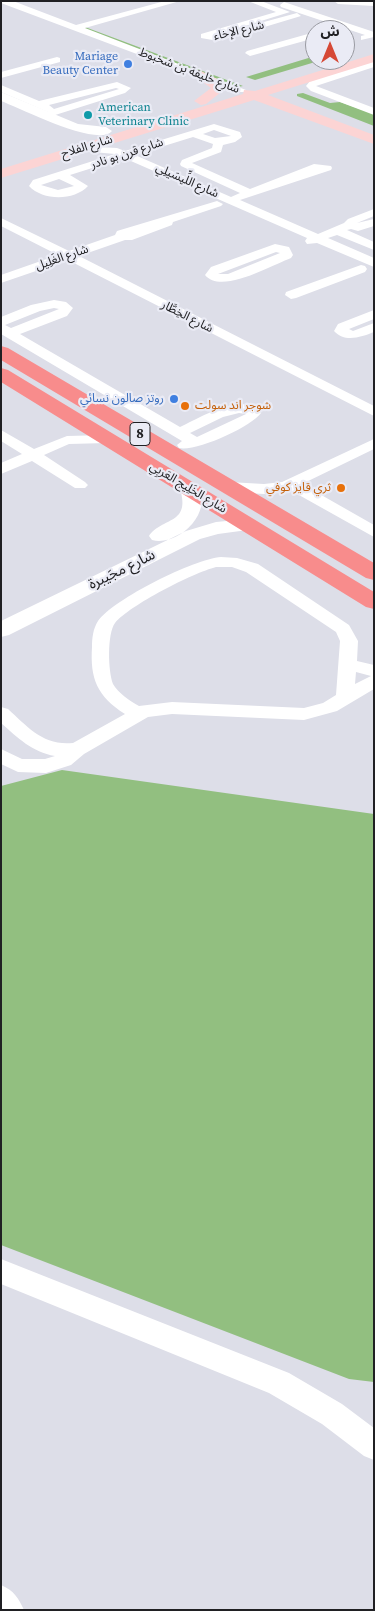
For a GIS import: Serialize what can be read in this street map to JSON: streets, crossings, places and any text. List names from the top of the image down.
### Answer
{
  "streets": {
    "highway": ["8", "شارع الخَلِيج العَربِي"],
    "main road": ["شارع خليفة بن شخبوط", "شارع الفلاح"],
    "street": [
      "شارع الإخاء",
      "شارع قرن بو نادر",
      "شارع اللِّيسَيلِي",
      "شارع الغَلِيل",
      "شارع الخِطَّار",
      "شارع مجَيبرة"
    ]
  },
  "crossings": [
    ["شارع الإخاء", "شارع الفلاح"],
    ["شارع خليفة بن شخبوط", "شارع الفلاح"],
    ["شارع الفلاح", "شارع قرن بو نادر"],
    ["شارع الفلاح", "شارع اللِّيسَيلِي"],
    ["شارع قرن بو نادر", "شارع اللِّيسَيلِي"],
    ["شارع الغَلِيل", "شارع الخِطَّار"],
    ["شارع الخَلِيج العَربِي", "شارع مجَيبرة"]
  ],
  "places": [
    "Mariage Beauty Center",
    "American Veterinary Clinic",
    "روتز صالون نسائي",
    "شوجر اند سولت",
    "ثري قايز كوفي"
  ],
  "north": "top"
}
